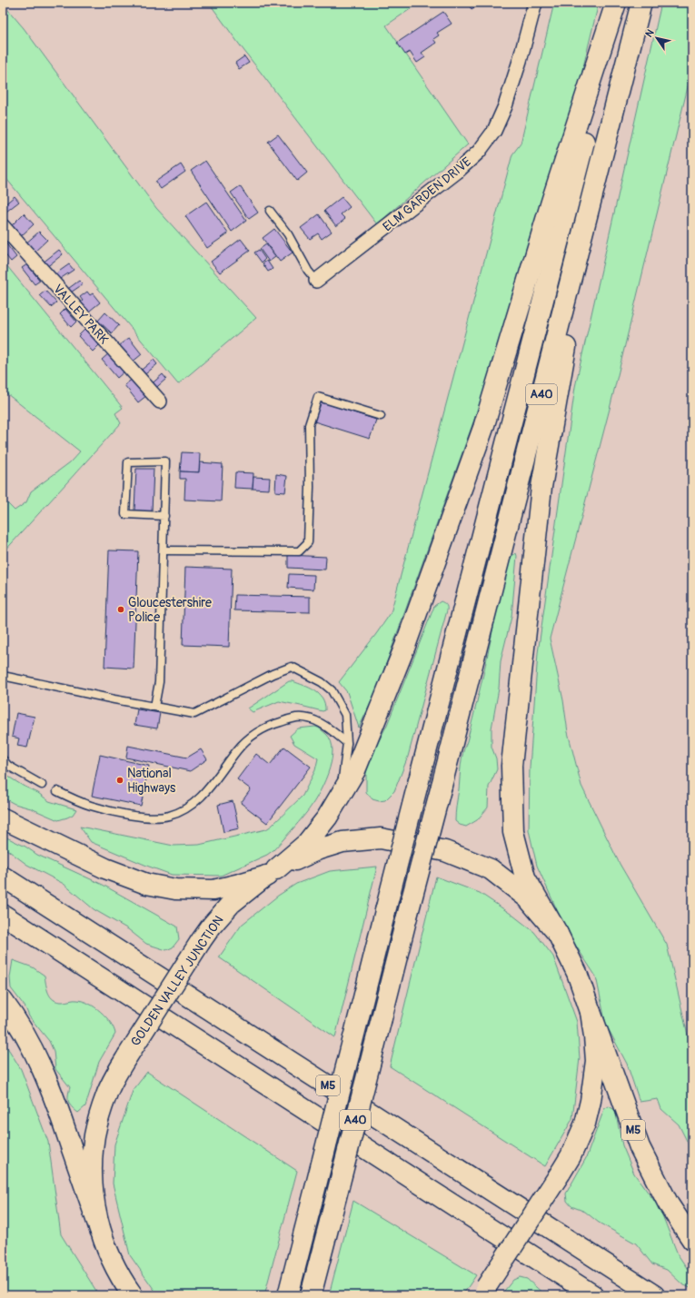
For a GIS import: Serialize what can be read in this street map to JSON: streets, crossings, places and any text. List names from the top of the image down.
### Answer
{
  "streets": {
    "highway": ["A40", "GOLDEN VALLEY JUNCTION", "M5"],
    "street": ["ELM GARDEN DRIVE", "VALLEY PARK"]
  },
  "crossings": [
    ["GOLDEN VALLEY JUNCTION", "M5"]
  ],
  "places": ["Gloucestershire Police", "National Highways"],
  "north": "top left"
}
